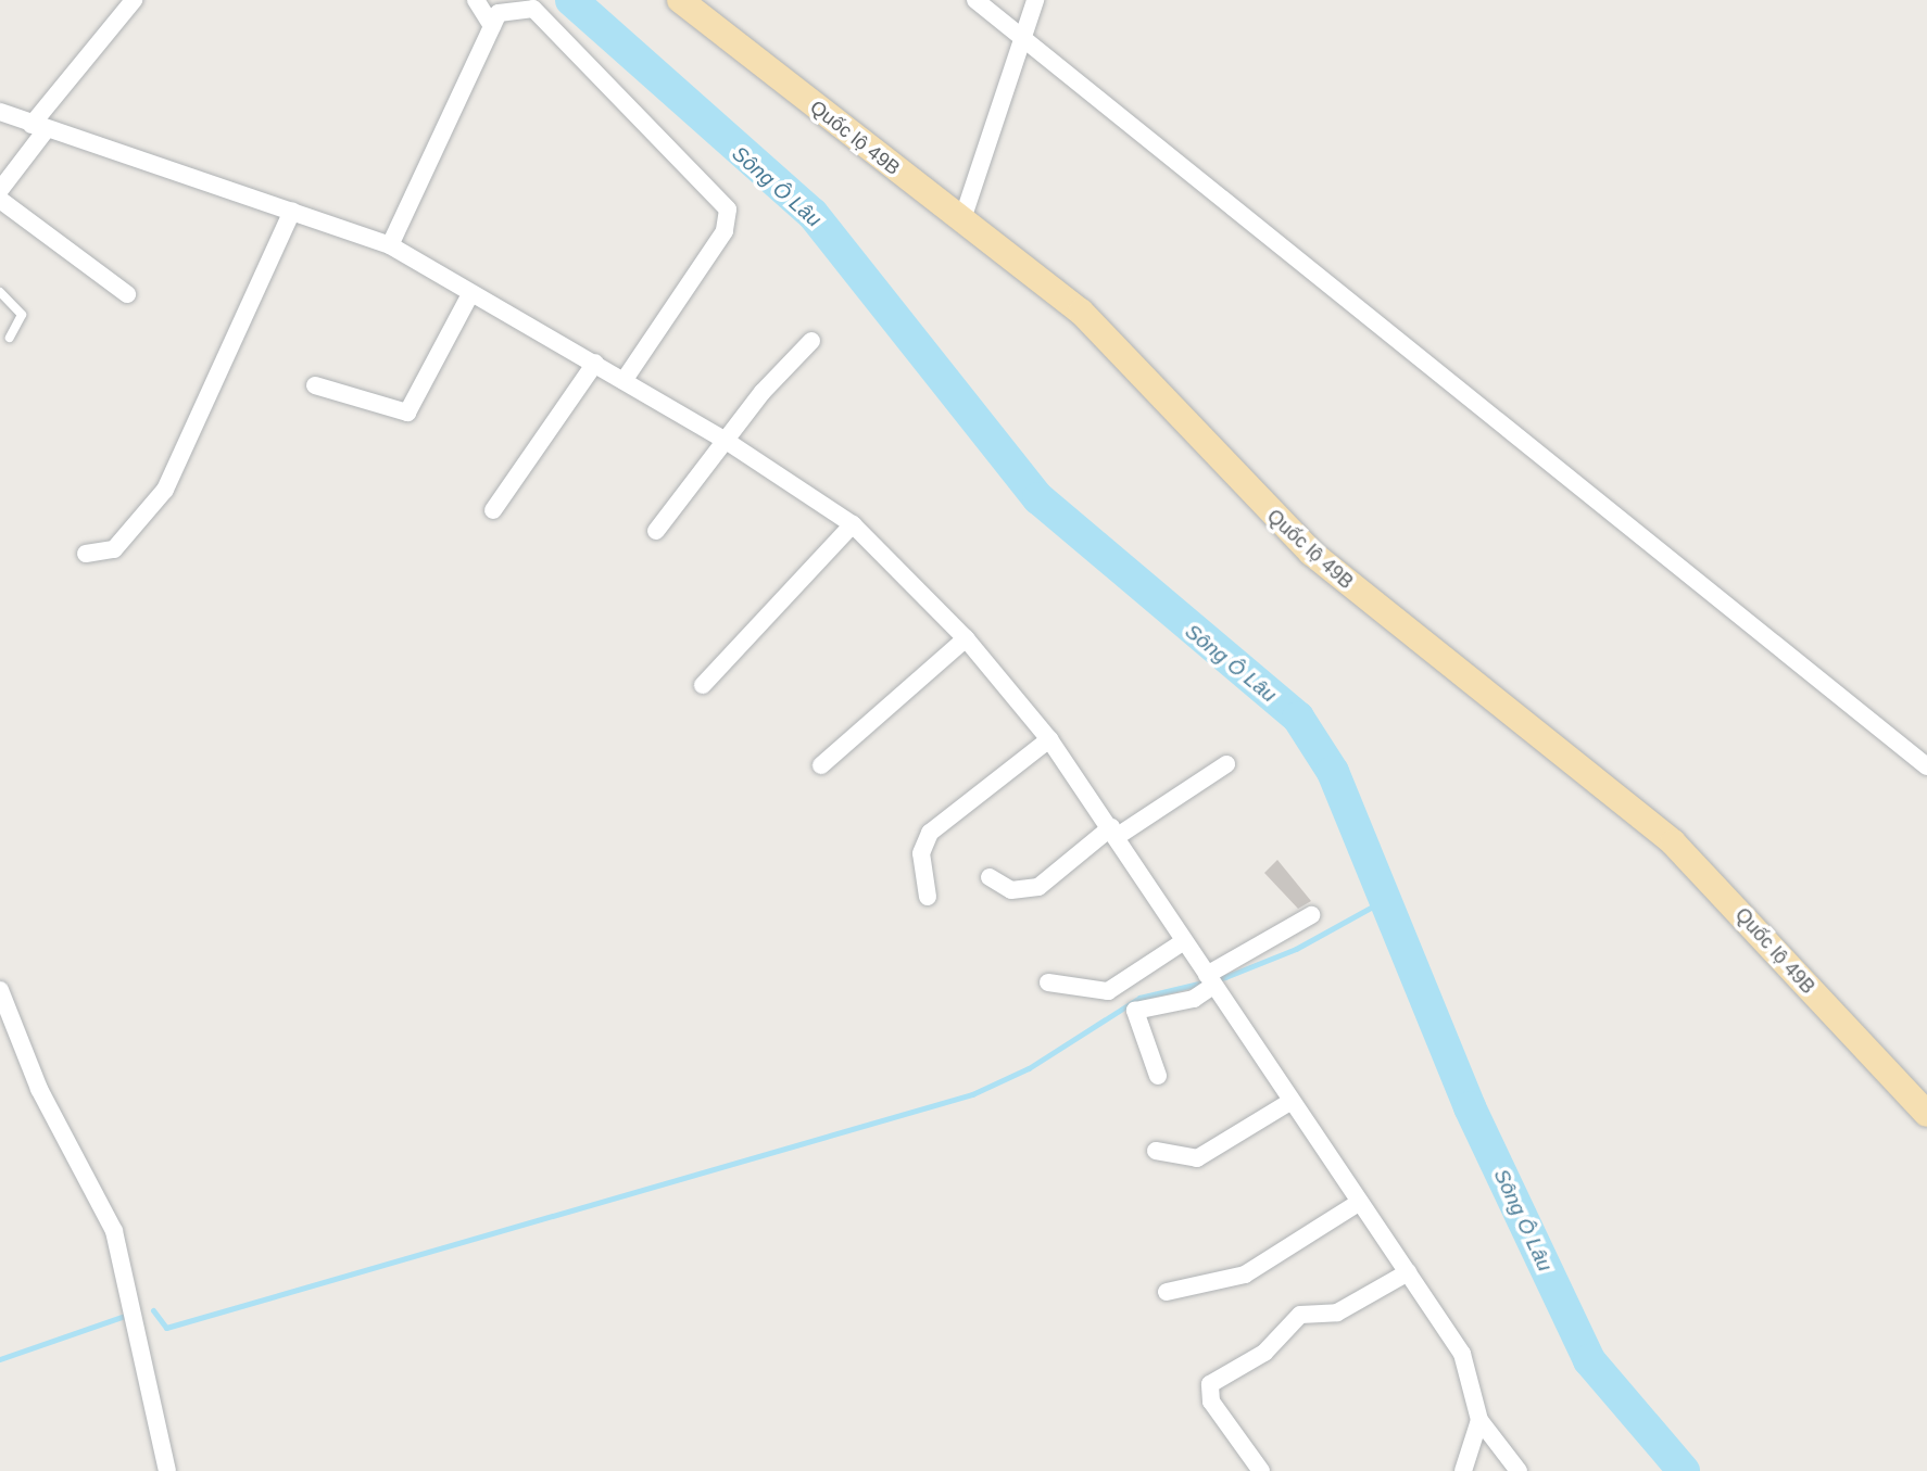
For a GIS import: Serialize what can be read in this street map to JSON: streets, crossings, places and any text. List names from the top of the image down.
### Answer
{
  "streets": {
    "main road": ["Quốc lộ 49B"]
  },
  "water": ["Sông Ô Lâu"]
}
